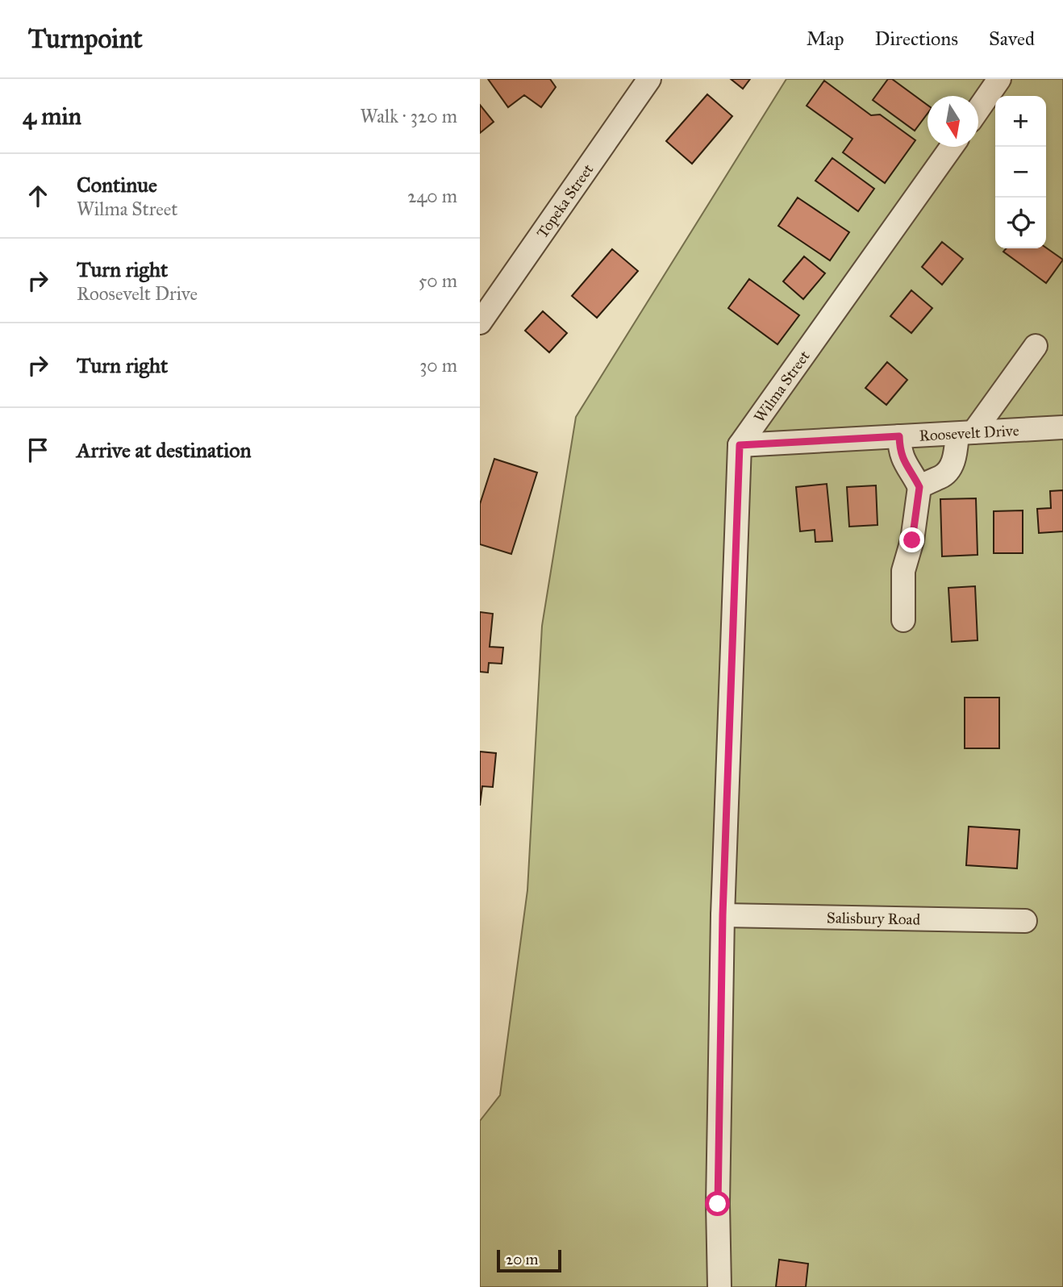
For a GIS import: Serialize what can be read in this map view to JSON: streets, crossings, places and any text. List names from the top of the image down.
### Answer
{
  "streets": {
    "street": [
      "Topeka Street",
      "Wilma Street",
      "Roosevelt Drive",
      "Salisbury Road"
    ]
  },
  "crossings": [
    ["Wilma Street", "Roosevelt Drive"]
  ],
  "scale_bar": "20 m",
  "north": "bottom",
  "page": {
    "header": "Turnpoint",
    "nav": ["Map", "Directions", "Saved"],
    "heading": ["4 min", "Walk · 320 m"],
    "map_buttons": ["+", "−"],
    "list": [
      ["Continue", "Wilma Street", "240 m"],
      ["Turn right", "Roosevelt Drive", "50 m"],
      ["Turn right", "30 m"],
      "Arrive at destination"
    ],
    "scale": "20 m"
  }
}
